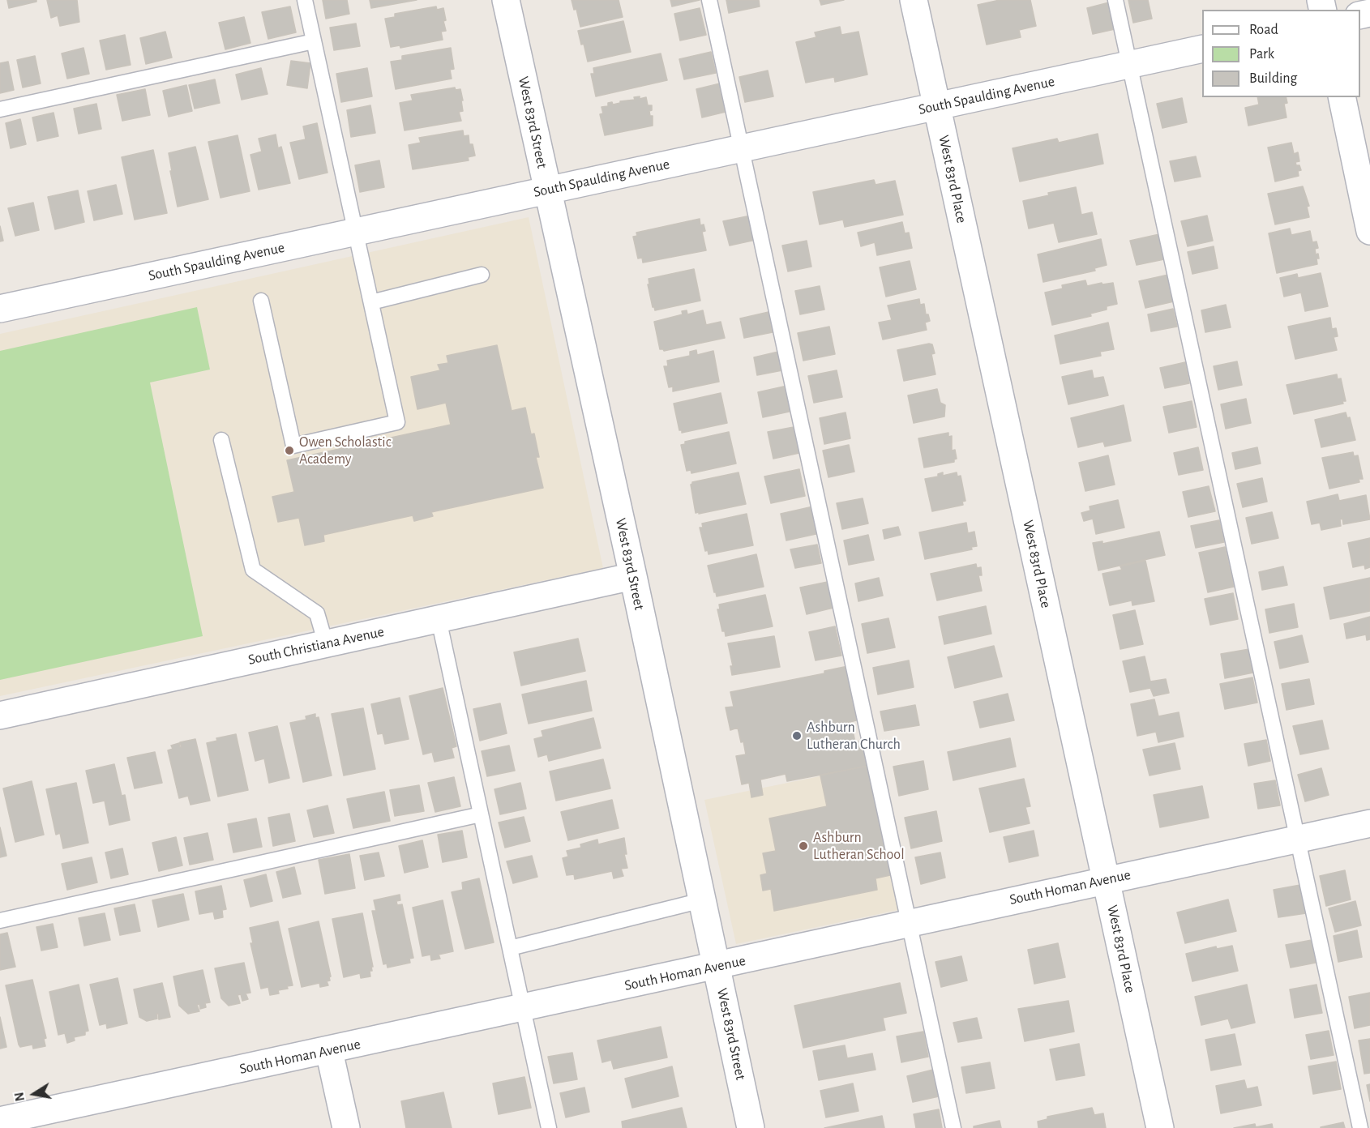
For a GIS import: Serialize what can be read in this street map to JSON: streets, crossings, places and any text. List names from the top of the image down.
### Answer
{
  "streets": {
    "street": [
      "South Spaulding Avenue",
      "West 83rd Street",
      "West 83rd Place",
      "South Christiana Avenue",
      "South Homan Avenue"
    ]
  },
  "crossings": [
    ["South Spaulding Avenue", "West 83rd Street"],
    ["South Spaulding Avenue", "West 83rd Place"],
    ["West 83rd Street", "South Christiana Avenue"],
    ["West 83rd Street", "South Homan Avenue"],
    ["West 83rd Place", "South Homan Avenue"]
  ],
  "places": ["Owen Scholastic Academy", "Ashburn Lutheran Church", "Ashburn Lutheran School"],
  "legend": ["Road", "Park", "Building"],
  "north": "left"
}
